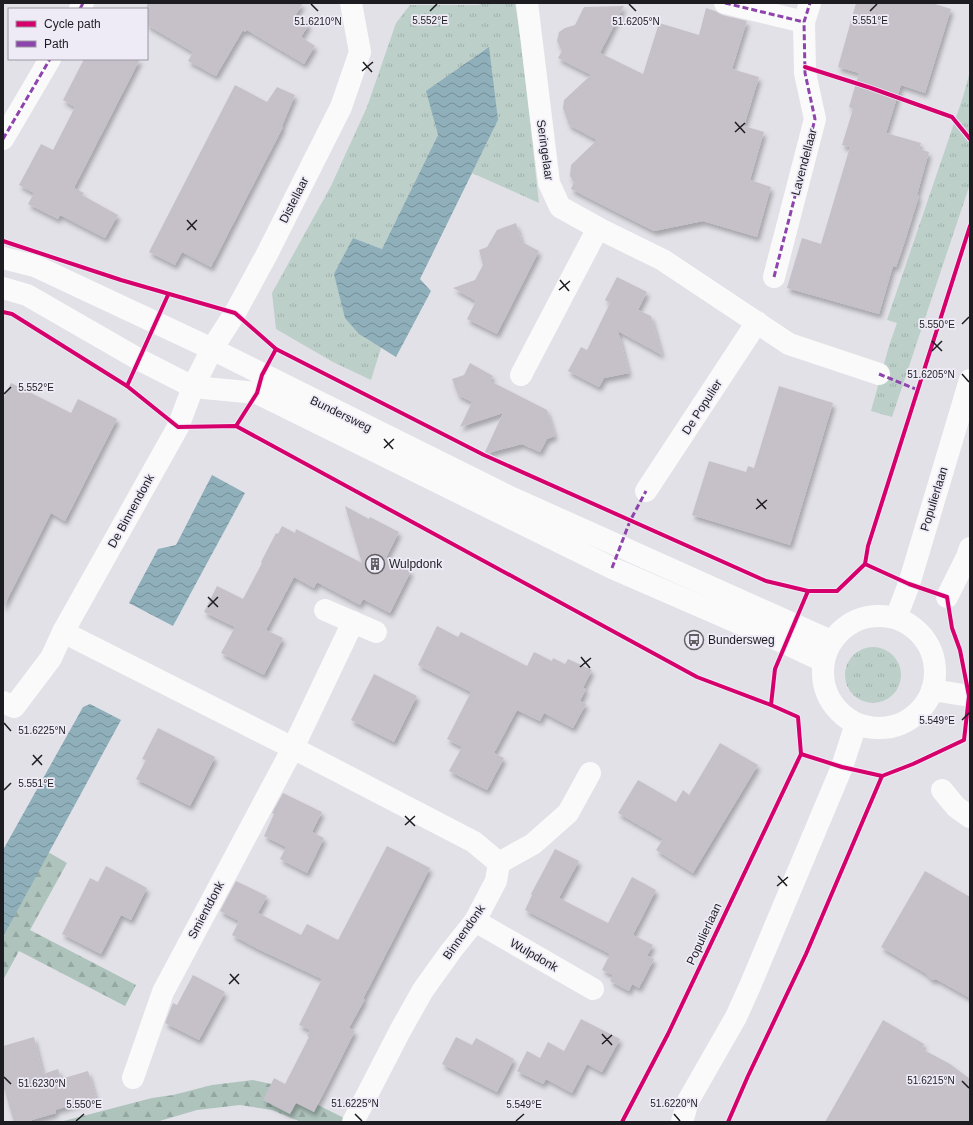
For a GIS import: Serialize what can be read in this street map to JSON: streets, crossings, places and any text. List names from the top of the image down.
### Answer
{
  "streets": {
    "street": [
      "Seringelaar",
      "Lavendellaar",
      "Distellaar",
      "De Populier",
      "Bundersweg",
      "Populierlaan",
      "De Binnendonk",
      "Smientdonk",
      "Binnendonk",
      "Wulpdonk"
    ]
  },
  "crossings": [
    ["Distellaar", "Bundersweg"],
    ["Distellaar", "De Binnendonk"],
    ["Bundersweg", "Populierlaan"],
    ["Bundersweg", "De Binnendonk"],
    ["Binnendonk", "Wulpdonk"]
  ],
  "places": {
    "building": ["Wulpdonk"],
    "bus stop": ["Bundersweg"]
  },
  "legend": ["Cycle path", "Path"],
  "coordinates": [
    "5.551°E",
    "5.552°E",
    "51.6210°N",
    "51.6205°N",
    "5.550°E",
    "5.549°E",
    "51.6225°N",
    "51.6215°N",
    "51.6230°N",
    "51.6220°N"
  ]
}
